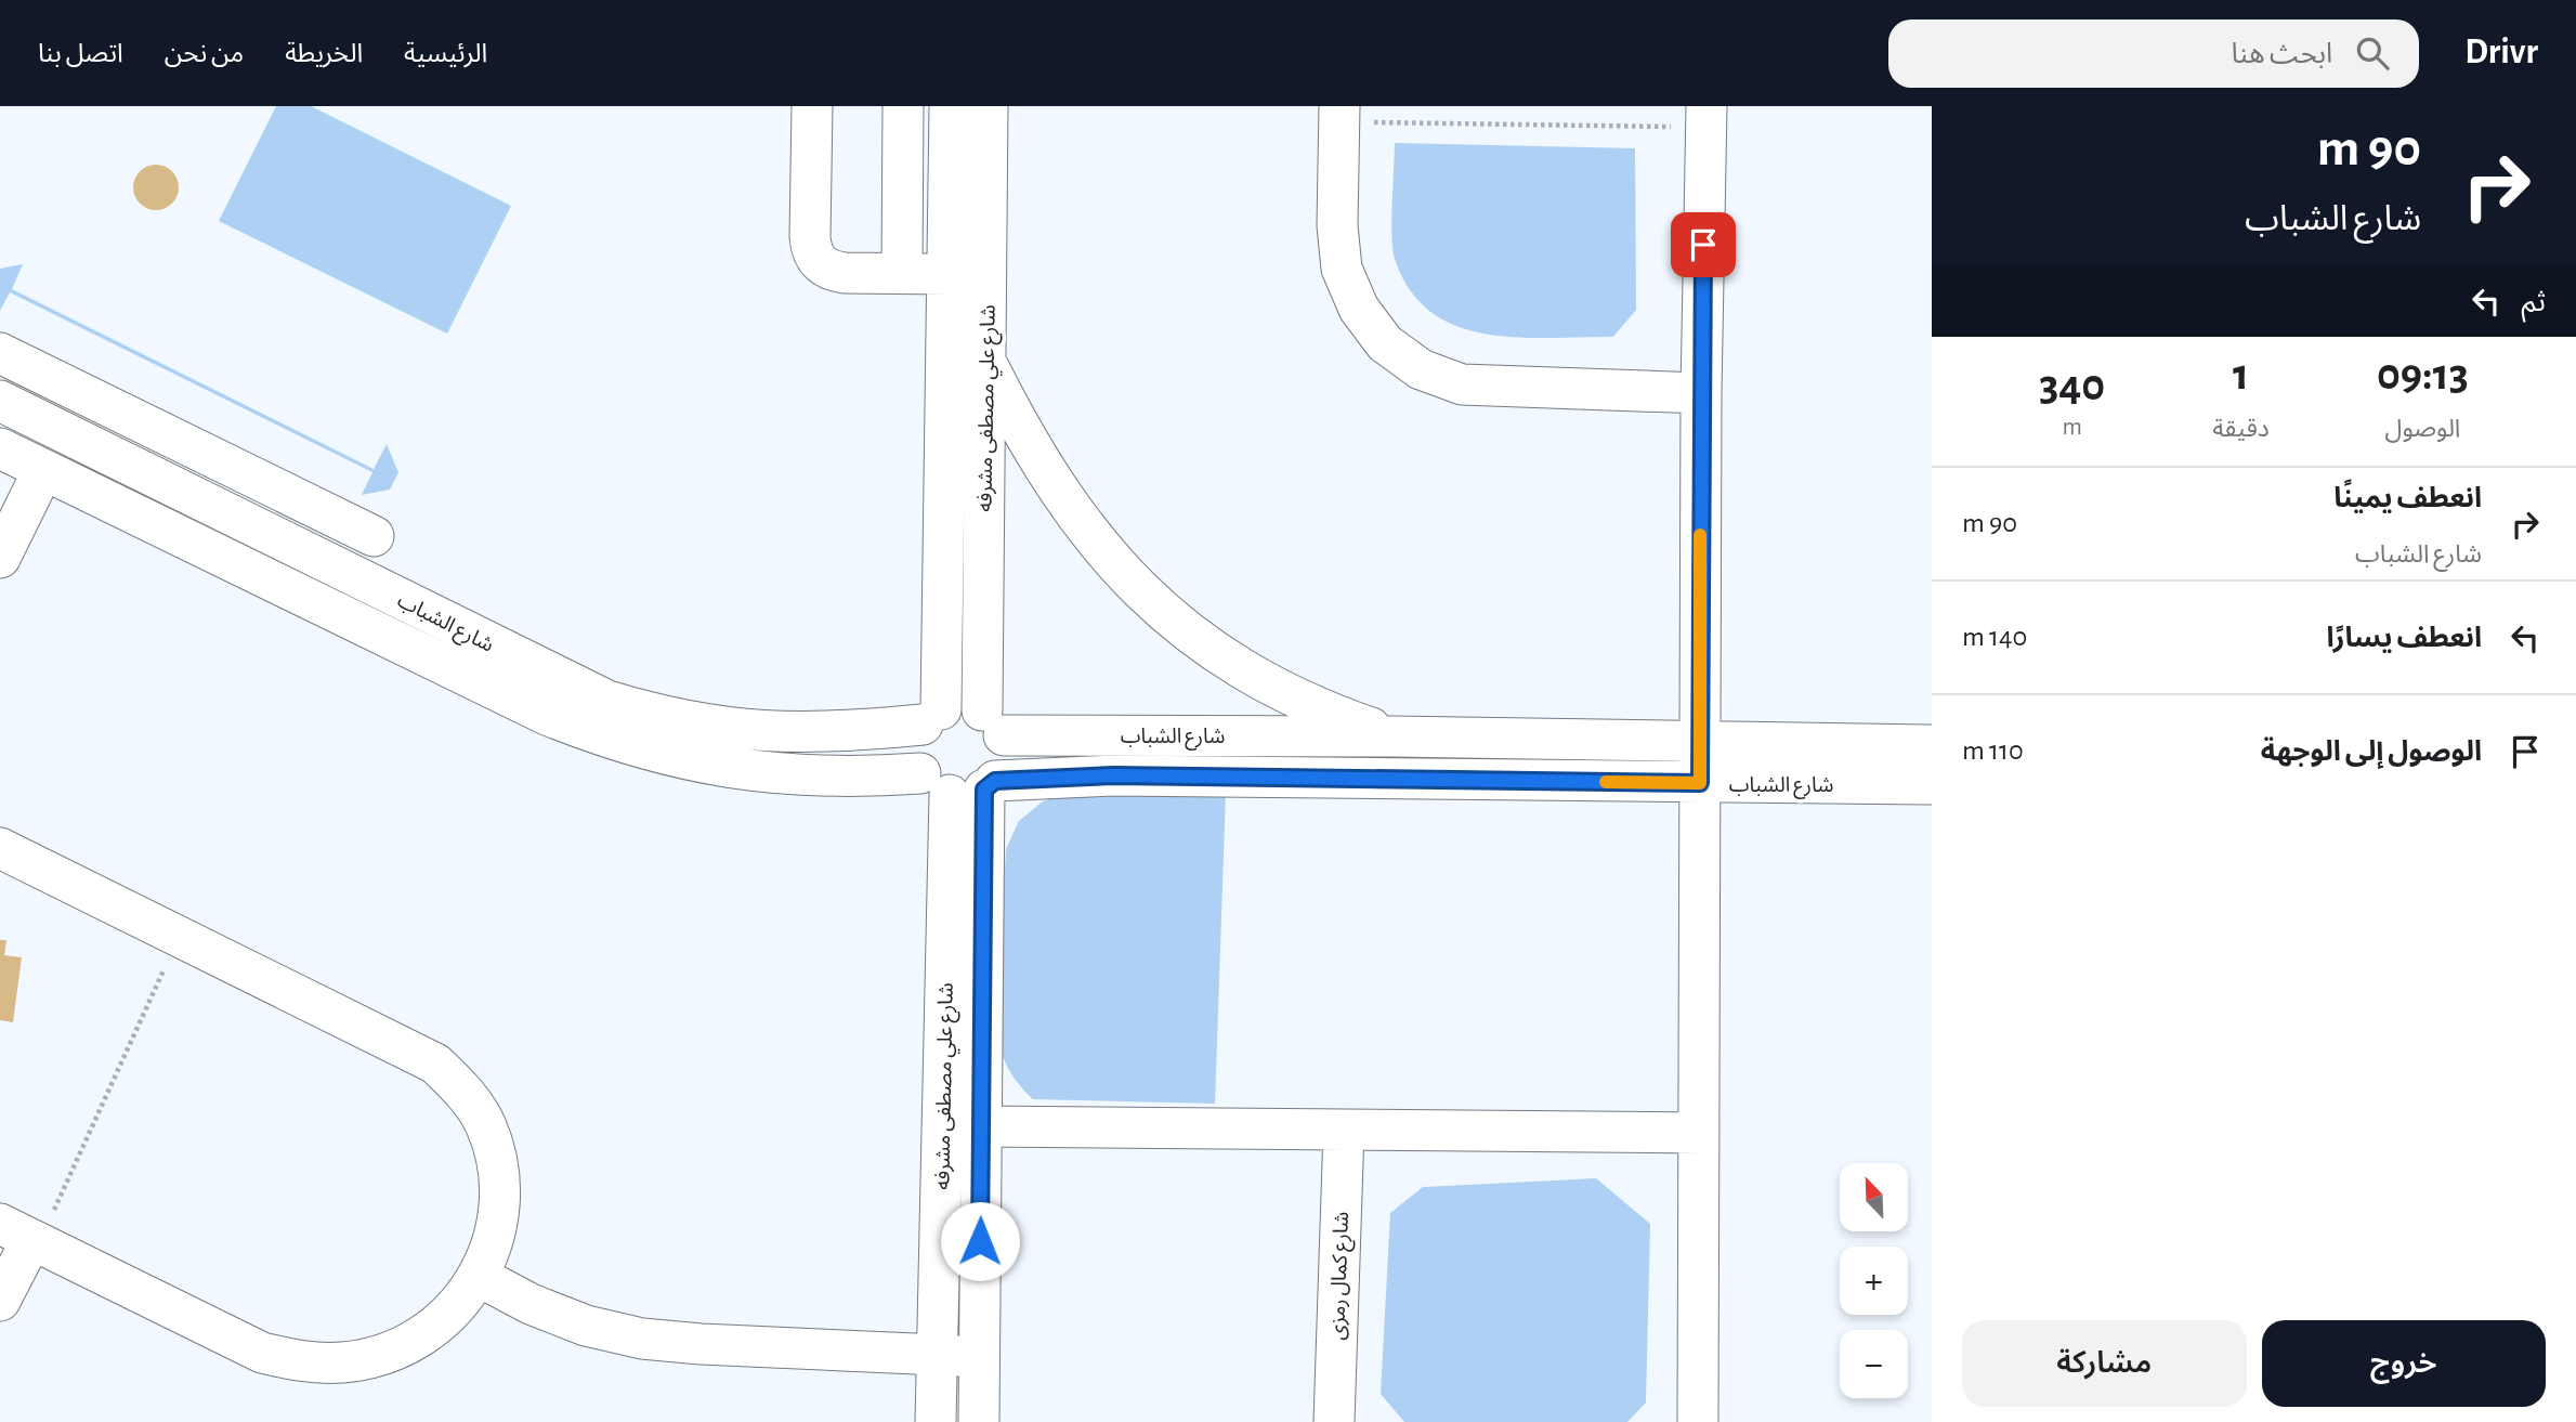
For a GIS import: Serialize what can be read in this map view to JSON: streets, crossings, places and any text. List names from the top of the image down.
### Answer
{
  "streets": {
    "street": ["شارع علي مصطفى مشرفه", "شارع الشباب", "شارع كمال رمزى"]
  },
  "crossings": [
    ["شارع علي مصطفى مشرفه", "شارع الشباب"]
  ],
  "north": "top left",
  "page": {
    "header": "Drivr",
    "search": "ابحث هنا",
    "nav": [
      "الرئيسية",
      "الخريطة",
      "من نحن",
      "اتصل بنا"
    ],
    "turn": ["90 m", "شارع الشباب"],
    "then": "ثم",
    "eta": [
      "09:13",
      "الوصول",
      "1",
      "دقيقة",
      "340",
      "m"
    ],
    "list": [
      {
        "name": "انعطف يمينًا",
        "note": "شارع الشباب",
        "value": "90 m"
      },
      {
        "name": "انعطف يسارًا",
        "value": "140 m"
      },
      {
        "name": "الوصول إلى الوجهة",
        "value": "110 m"
      }
    ],
    "map_buttons": ["+", "−"],
    "buttons": ["خروج", "مشاركة"]
  }
}
